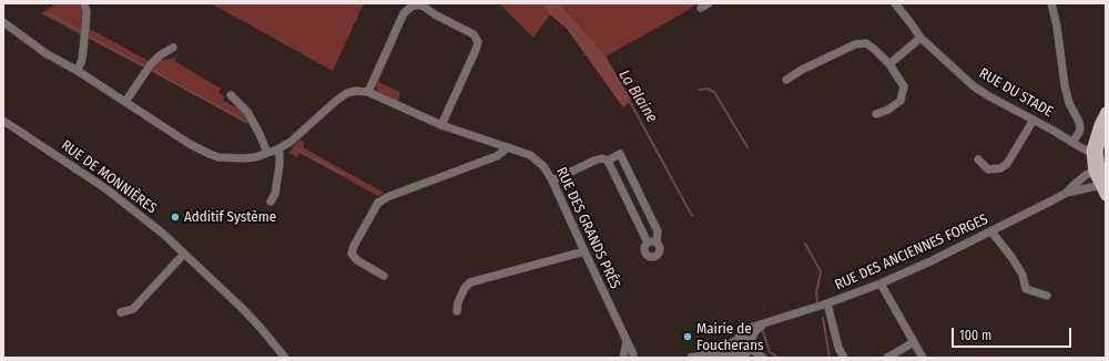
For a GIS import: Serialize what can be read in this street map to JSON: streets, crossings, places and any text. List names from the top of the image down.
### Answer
{
  "streets": {
    "street": [
      "RUE DU STADE",
      "RUE DE MONNIÈRES",
      "RUE DES GRANDS PRÉS",
      "RUE DES ANCIENNES FORGES"
    ]
  },
  "water": ["La Blaine"],
  "places": ["Additif Système", "Mairie de Foucherans"],
  "scale_bar": "100 m"
}
